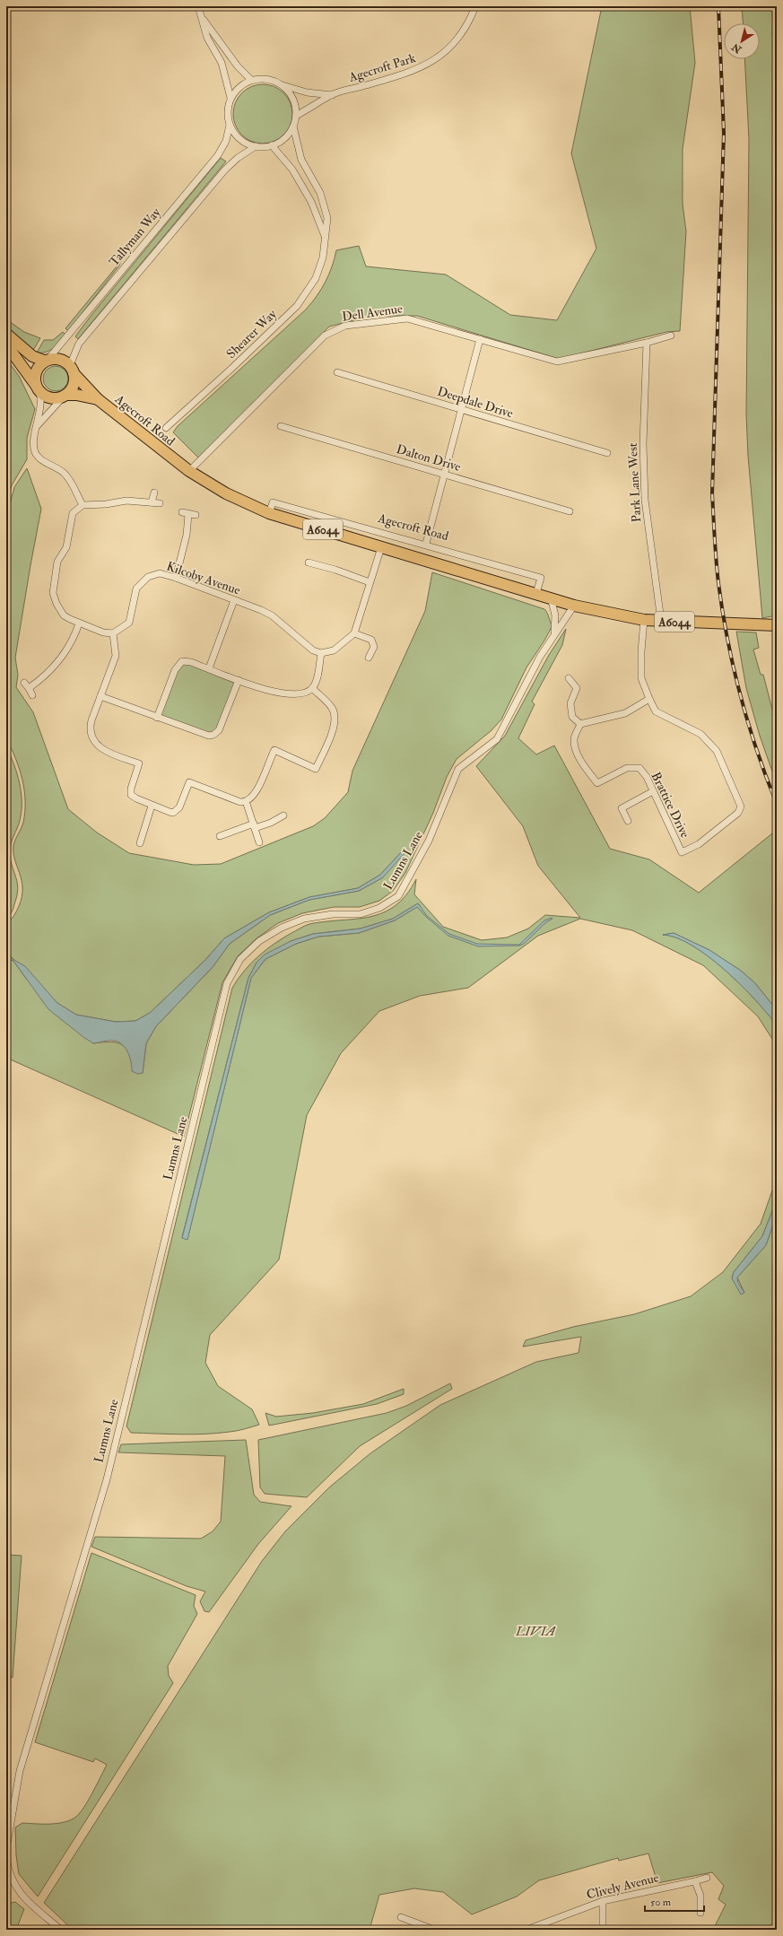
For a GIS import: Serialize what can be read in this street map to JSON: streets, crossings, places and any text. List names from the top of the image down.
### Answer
{
  "streets": {
    "main road": ["Agecroft Road", "A6044"],
    "street": [
      "Agecroft Park",
      "Tallyman Way",
      "Dell Avenue",
      "Shearer Way",
      "Deepdale Drive",
      "Dalton Drive",
      "Park Lane West",
      "Kilcoby Avenue",
      "Brattice Drive",
      "Lumns Lane",
      "Clively Avenue"
    ]
  },
  "crossings": [
    ["Tallyman Way", "Shearer Way"],
    ["Tallyman Way", "Agecroft Road"],
    ["Dell Avenue", "Agecroft Road"],
    ["Dell Avenue", "Park Lane West"],
    ["Agecroft Road", "Park Lane West"],
    ["Agecroft Road", "Brattice Drive"],
    ["Agecroft Road", "Lumns Lane"]
  ],
  "parks": ["LIVIA"],
  "scale_bar": "50 m",
  "north": "bottom left"
}
